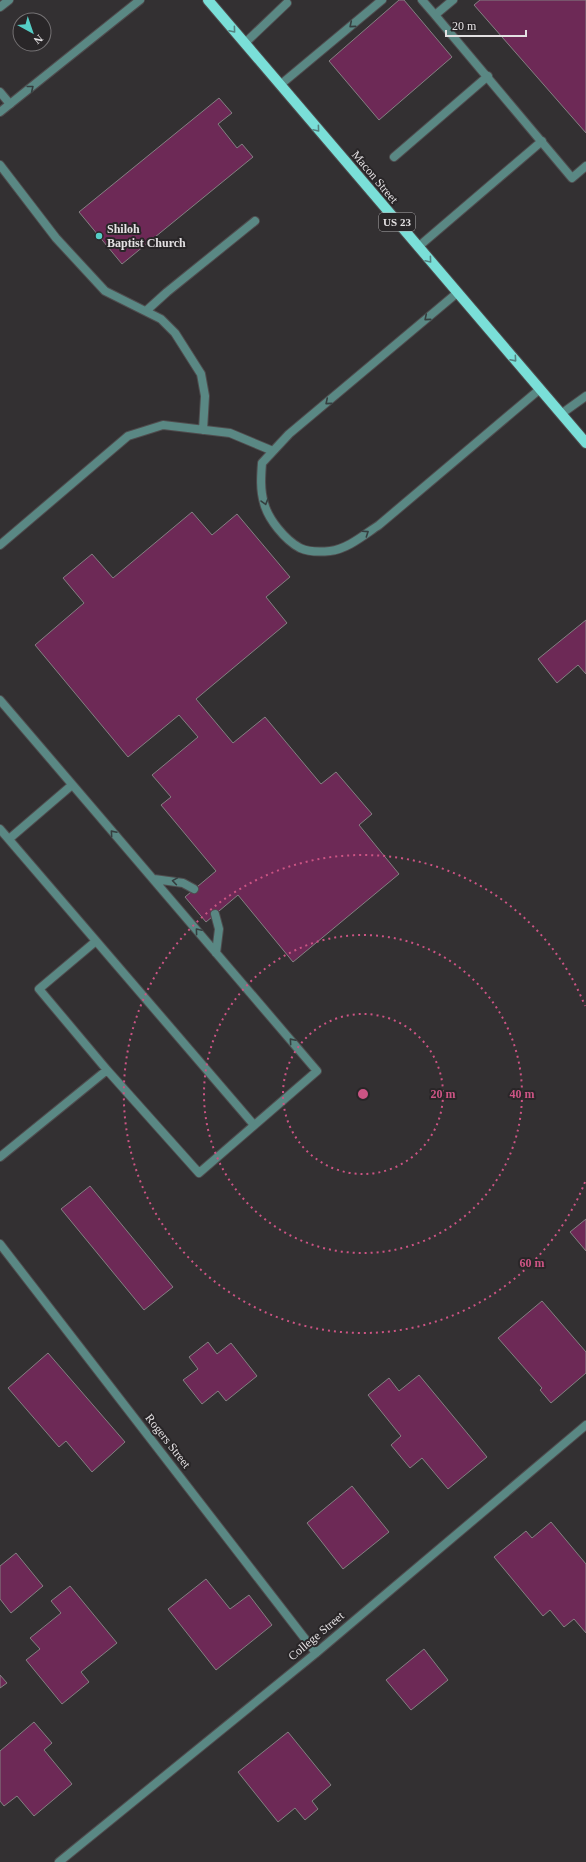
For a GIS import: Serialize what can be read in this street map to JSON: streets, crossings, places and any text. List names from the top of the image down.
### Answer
{
  "streets": {
    "main road": ["Macon Street", "US 23"],
    "street": ["Rogers Street", "College Street"]
  },
  "crossings": [
    ["Rogers Street", "College Street"]
  ],
  "one_way": ["Macon Street"],
  "places": ["Shiloh Baptist Church"],
  "scale_bar": "20 m",
  "north": "bottom right",
  "rings": ["20 m", "40 m", "60 m"]
}
